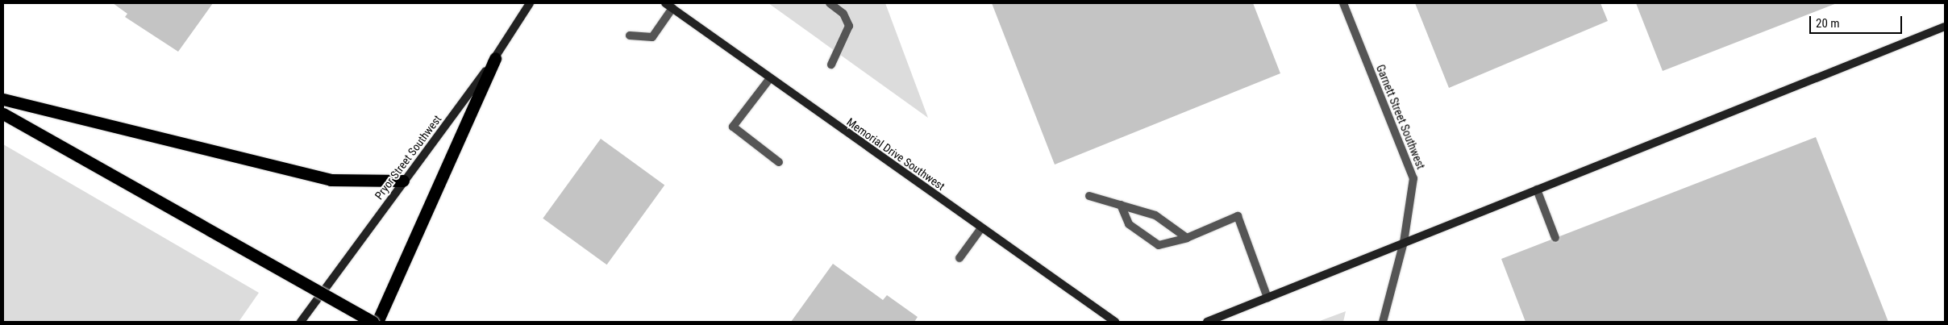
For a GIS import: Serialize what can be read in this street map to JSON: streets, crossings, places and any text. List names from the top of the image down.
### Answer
{
  "streets": {
    "main road": ["Memorial Drive Southwest", "Pryor Street Southwest"],
    "street": ["Garnett Street Southwest"]
  },
  "scale_bar": "20 m"
}
